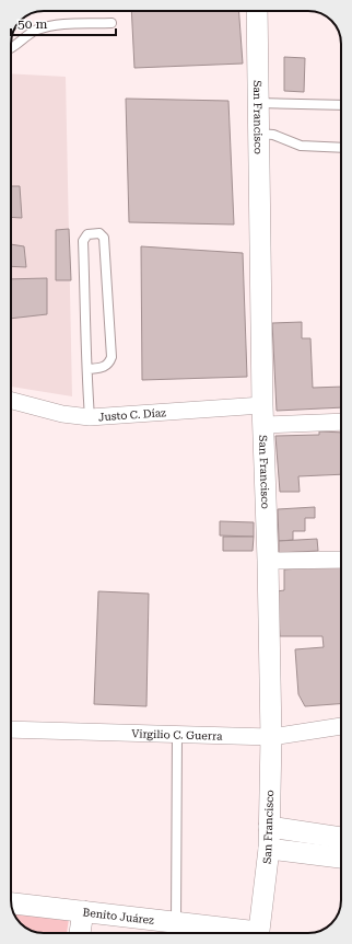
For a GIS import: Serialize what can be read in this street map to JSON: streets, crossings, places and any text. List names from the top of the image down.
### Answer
{
  "streets": {
    "street": [
      "San Francisco",
      "Justo C. Díaz",
      "Virgilio C. Guerra",
      "Benito Juárez"
    ]
  },
  "crossings": [
    ["San Francisco", "Justo C. Díaz"],
    ["San Francisco", "Virgilio C. Guerra"]
  ],
  "scale_bar": "50 m"
}
